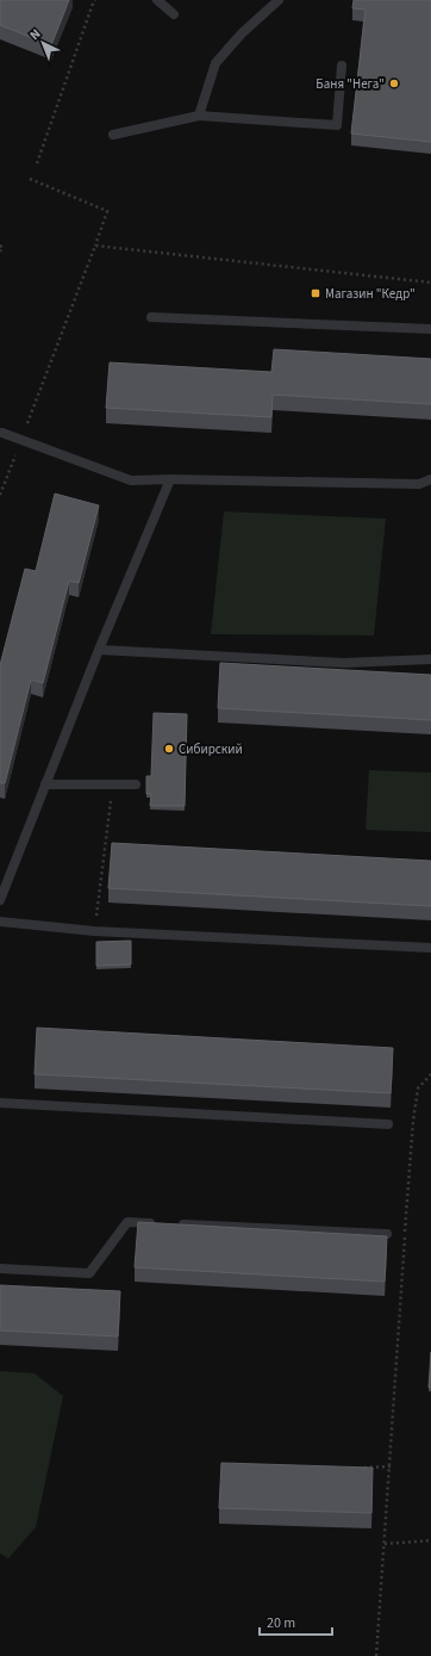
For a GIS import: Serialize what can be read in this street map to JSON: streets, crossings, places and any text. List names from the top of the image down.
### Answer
{
  "places": {
    "other": ["Баня \"Нега\"", "Сибирский"],
    "transit": ["Магазин \"Кедр\""]
  },
  "scale_bar": "20 m",
  "north": "top left"
}
